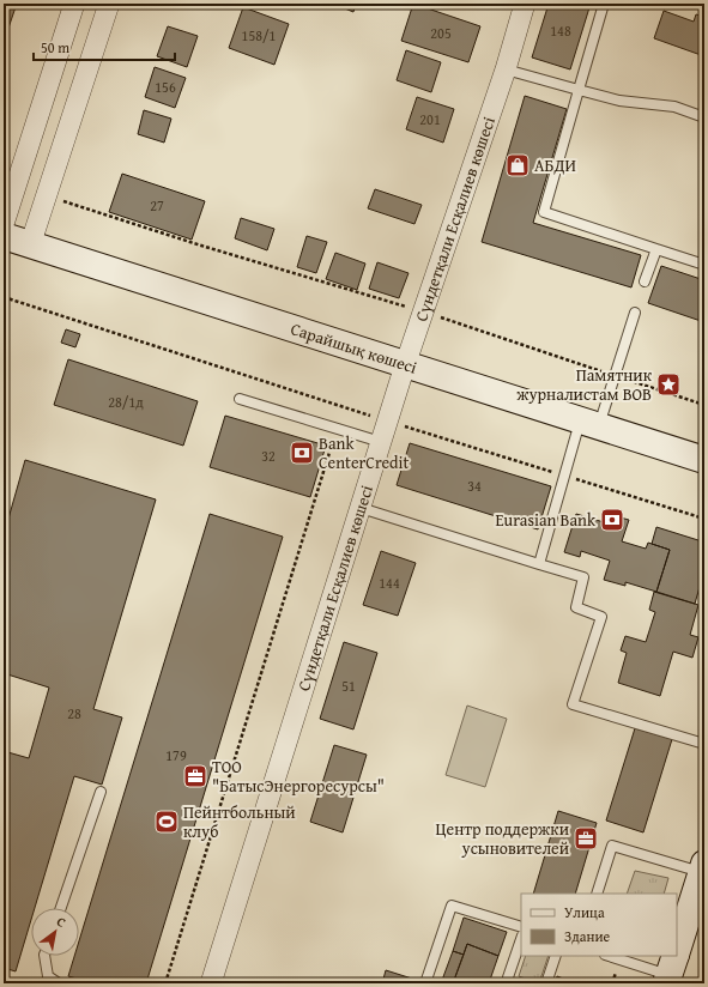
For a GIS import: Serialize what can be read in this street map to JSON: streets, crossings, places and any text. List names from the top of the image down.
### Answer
{
  "streets": {
    "street": ["Сүндетқали Есқалиев көшесі", "Сарайшық көшесі"]
  },
  "crossings": [
    ["Сүндетқали Есқалиев көшесі", "Сарайшық көшесі"]
  ],
  "places": {
    "shop": ["АБДИ"],
    "place": ["Памятник журналистам ВОВ"],
    "bank": ["Bank CenterCredit", "Eurasian Bank"],
    "office": ["ТОО \"БатысЭнергоресурсы\"", "Центр поддержки усыновителей"],
    "sports": ["Пейнтбольный клуб"]
  },
  "house_numbers": [
    "148",
    "205",
    "158/1",
    "156",
    "201",
    "27",
    "28/1д",
    "32",
    "34",
    "144",
    "51",
    "28",
    "179"
  ],
  "legend": ["Улица", "Здание"],
  "scale_bar": "50 m",
  "north": "top right"
}
